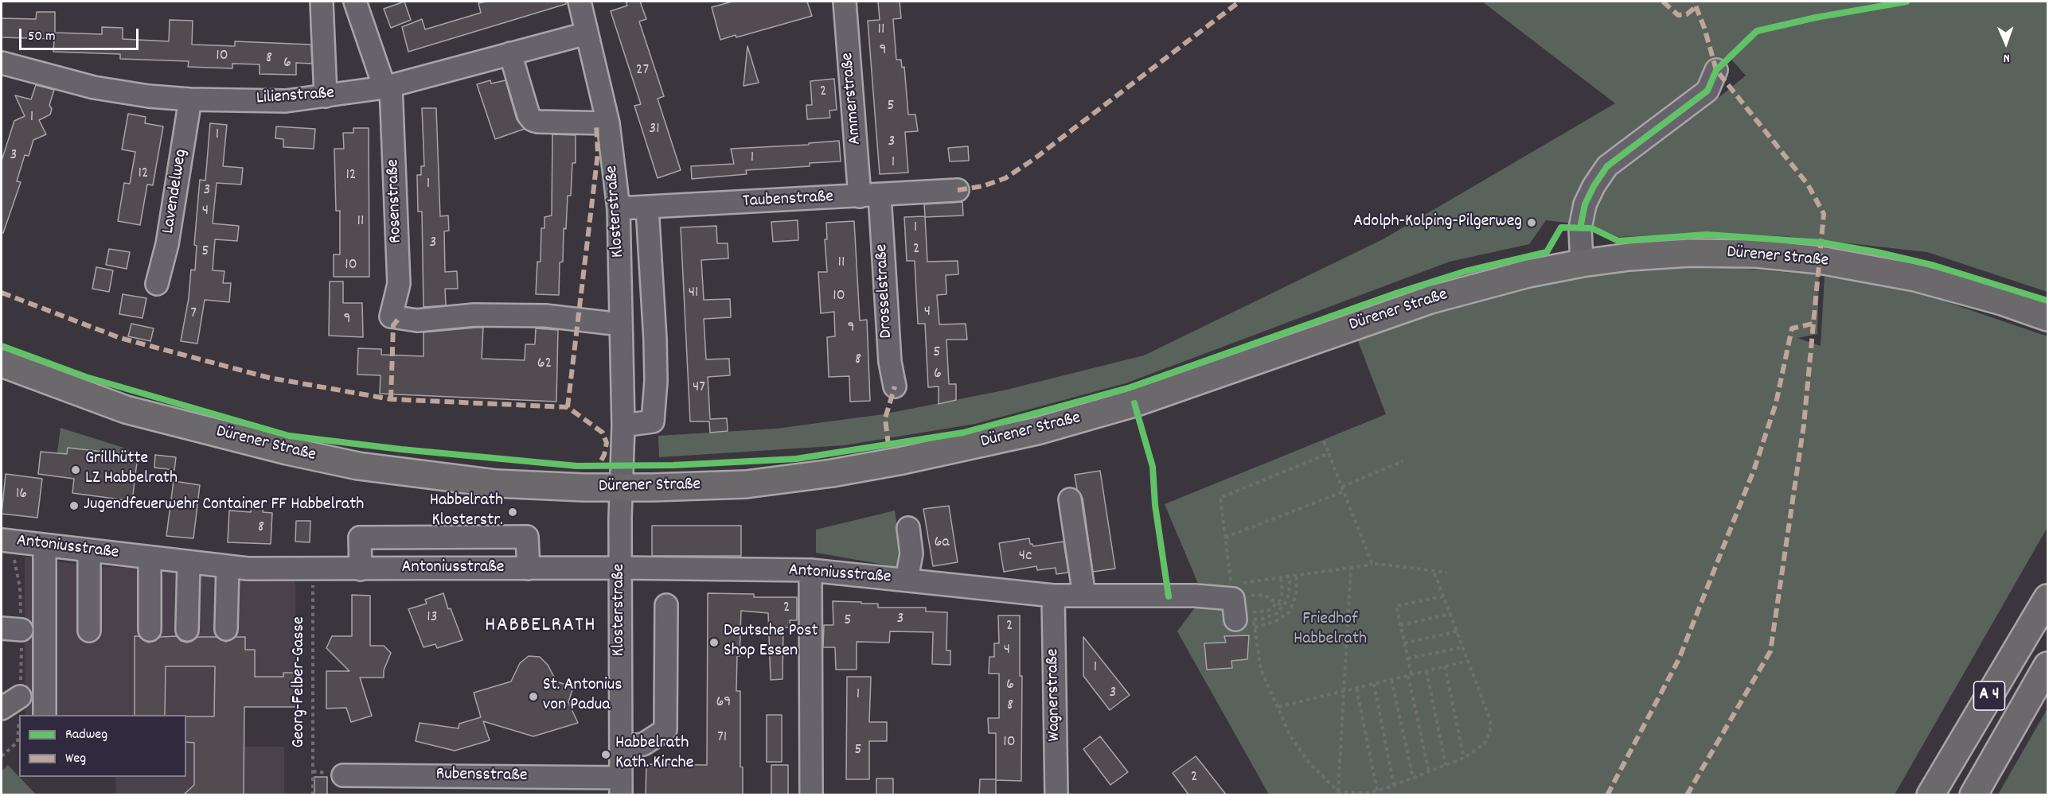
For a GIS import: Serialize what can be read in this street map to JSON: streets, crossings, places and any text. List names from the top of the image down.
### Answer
{
  "streets": {
    "main road": ["Dürener Straße", "A 4"],
    "street": [
      "Lilienstraße",
      "Ammerstraße",
      "Lavendelweg",
      "Taubenstraße",
      "Rosenstraße",
      "Klosterstraße",
      "Drosselstraße",
      "Antoniusstraße",
      "Wagnerstraße",
      "Rubensstraße"
    ],
    "path": ["Georg-Felber-Gasse"]
  },
  "crossings": [
    ["Lilienstraße", "Lavendelweg"],
    ["Lilienstraße", "Rosenstraße"],
    ["Lilienstraße", "Klosterstraße"],
    ["Ammerstraße", "Taubenstraße"],
    ["Ammerstraße", "Drosselstraße"],
    ["Taubenstraße", "Klosterstraße"],
    ["Taubenstraße", "Drosselstraße"],
    ["Rosenstraße", "Klosterstraße"],
    ["Klosterstraße", "Dürener Straße"],
    ["Klosterstraße", "Antoniusstraße"],
    ["Klosterstraße", "Rubensstraße"],
    ["Antoniusstraße", "Georg-Felber-Gasse"],
    ["Antoniusstraße", "Wagnerstraße"]
  ],
  "districts": ["HABBELRATH"],
  "parks": ["Friedhof Habbelrath"],
  "places": [
    "Adolph-Kolping-Pilgerweg",
    "Grillhütte LZ Habbelrath",
    "Jugendfeuerwehr Container FF Habbelrath",
    "Habbelrath Klosterstr.",
    "Deutsche Post Shop Essen",
    "St. Antonius von Padua",
    "Habbelrath Kath. Kirche"
  ],
  "house_numbers": [
    "11",
    "9",
    "10",
    "8",
    "6",
    "27",
    "2",
    "5",
    "1",
    "31",
    "1",
    "3",
    "3",
    "1",
    "1",
    "12",
    "12",
    "1",
    "3",
    "4",
    "11",
    "1",
    "3",
    "2",
    "5",
    "11",
    "10",
    "41",
    "10",
    "4",
    "7",
    "9",
    "9",
    "5",
    "8",
    "62",
    "6",
    "47",
    "16",
    "8",
    "6a",
    "4c",
    "2",
    "13",
    "3",
    "5",
    "2",
    "4",
    "1",
    "6",
    "3",
    "1",
    "69",
    "8",
    "71",
    "10",
    "5",
    "2"
  ],
  "legend": ["Radweg", "Weg"],
  "scale_bar": "50 m",
  "north": "bottom"
}
